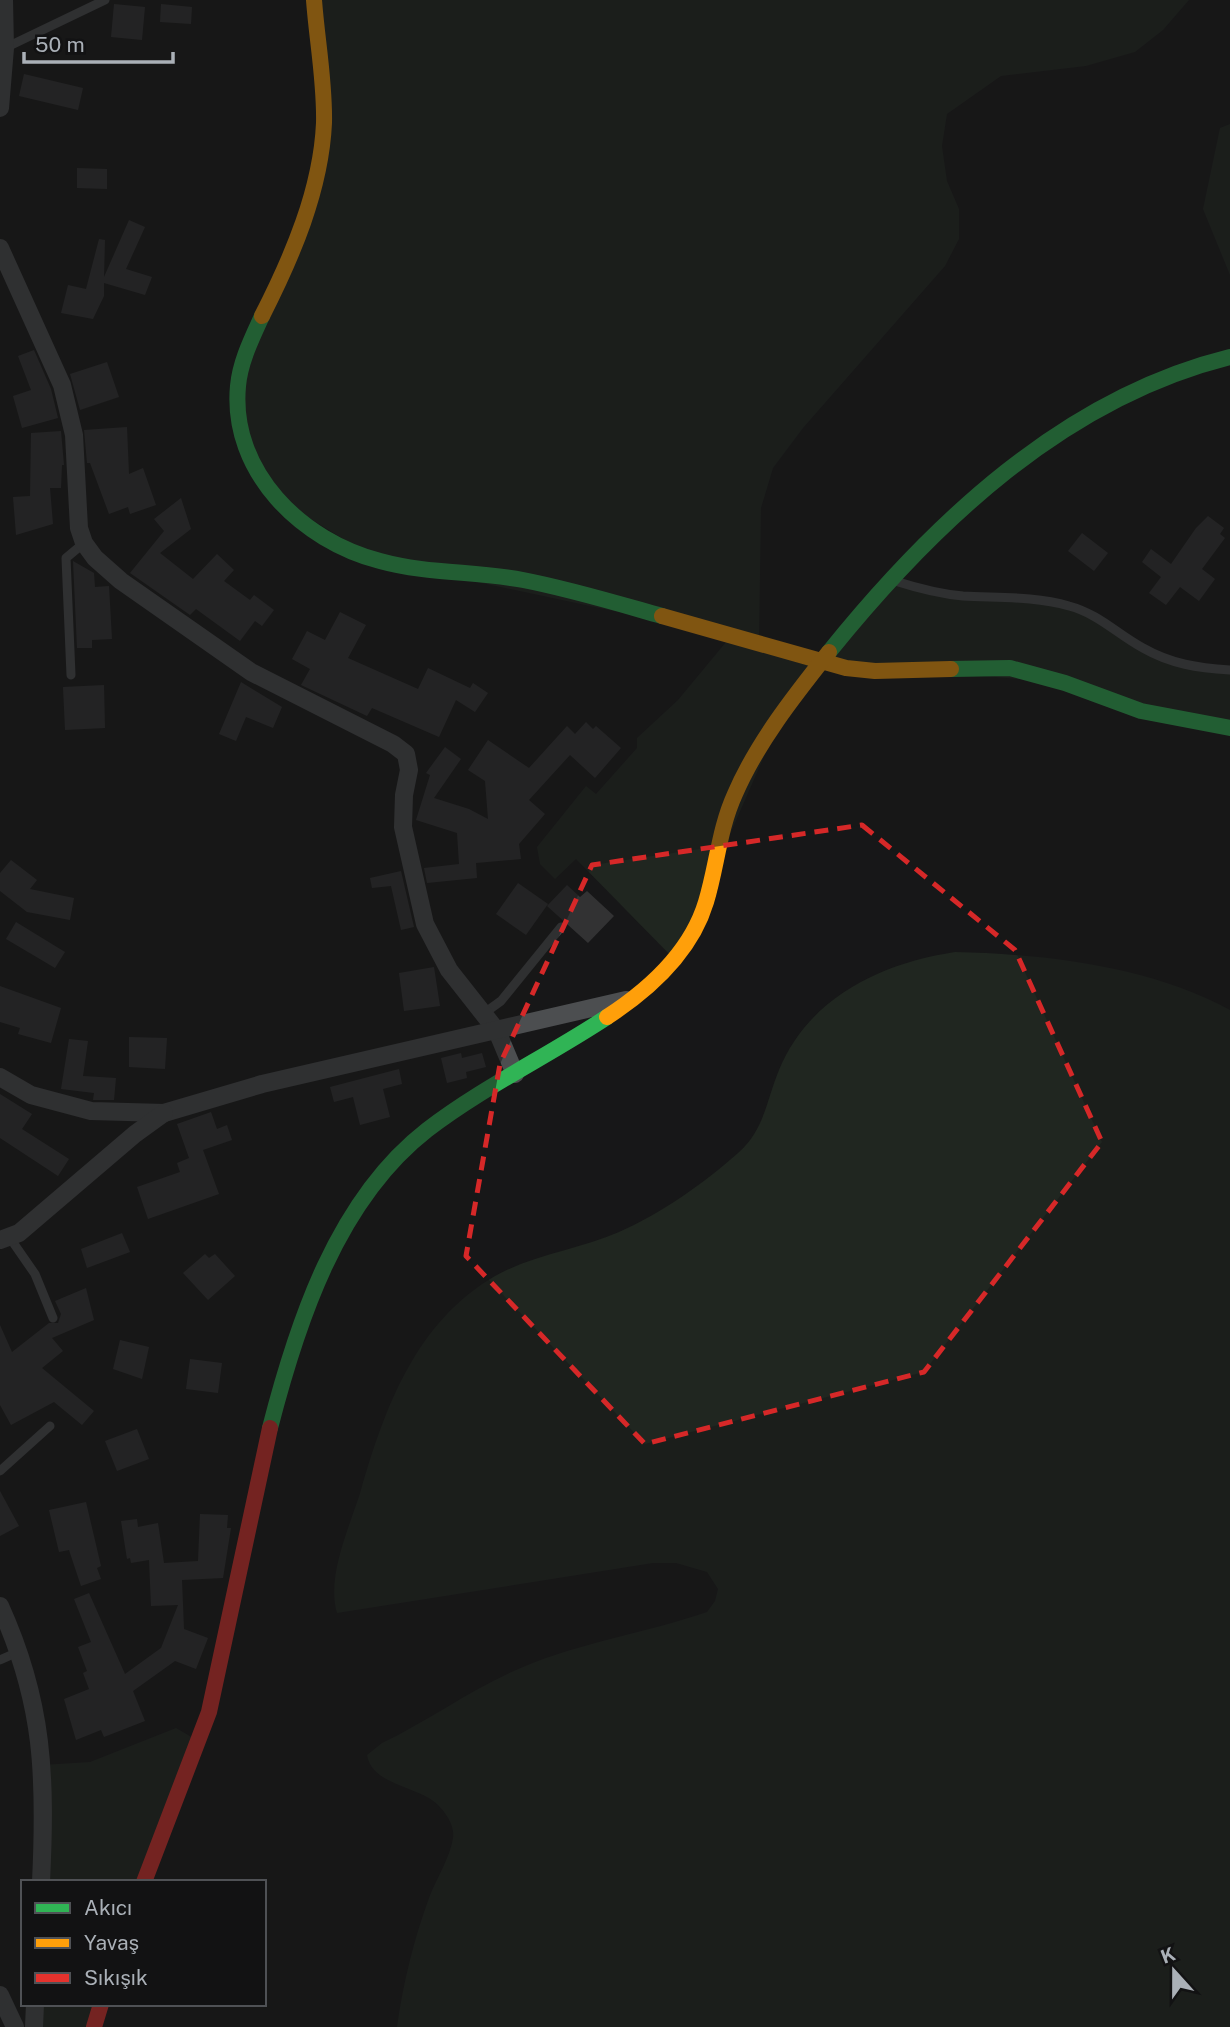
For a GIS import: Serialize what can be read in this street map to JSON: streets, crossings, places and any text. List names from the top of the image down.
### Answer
{
  "legend": ["Akıcı", "Yavaş", "Sıkışık"],
  "scale_bar": "50 m",
  "north": "top"
}
